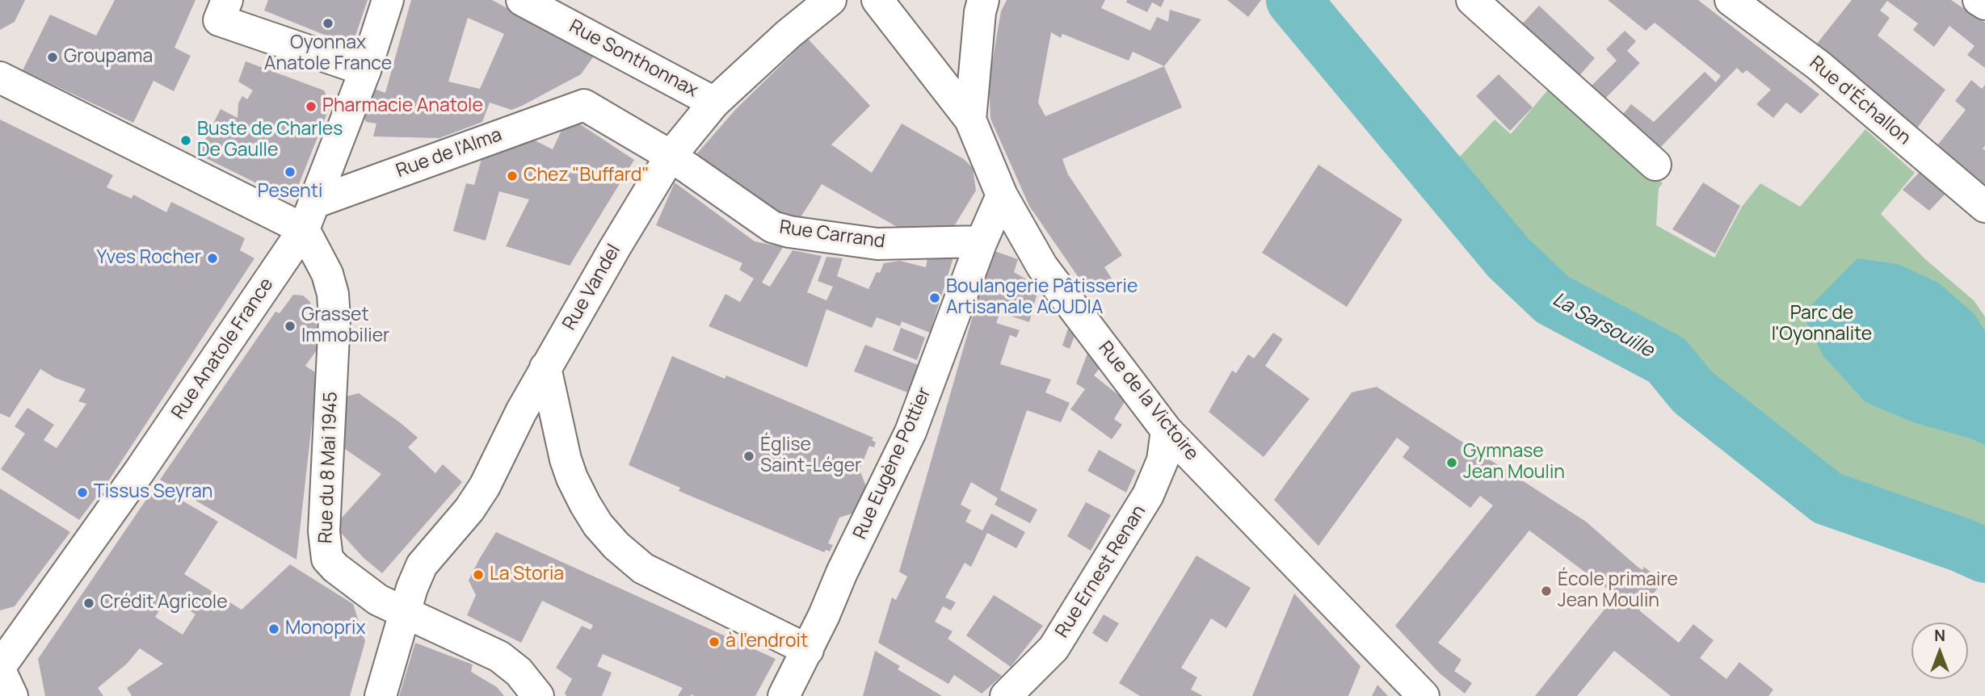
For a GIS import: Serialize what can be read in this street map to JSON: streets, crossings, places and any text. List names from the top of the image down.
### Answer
{
  "streets": {
    "street": [
      "Rue Sonthonnax",
      "Rue d'Échallon",
      "Rue de l'Alma",
      "Rue Carrand",
      "Rue Vandel",
      "Rue Anatole France",
      "Rue de la Victoire",
      "Rue Eugène Pottier",
      "Rue du 8 Mai 1945",
      "Rue Ernest Renan"
    ]
  },
  "crossings": [
    ["Rue Sonthonnax", "Rue Vandel"],
    ["Rue de l'Alma", "Rue Carrand"],
    ["Rue de l'Alma", "Rue Anatole France"],
    ["Rue de l'Alma", "Rue du 8 Mai 1945"],
    ["Rue Carrand", "Rue Vandel"],
    ["Rue Carrand", "Rue Eugène Pottier"],
    ["Rue Vandel", "Rue du 8 Mai 1945"],
    ["Rue Anatole France", "Rue du 8 Mai 1945"],
    ["Rue de la Victoire", "Rue Eugène Pottier"],
    ["Rue de la Victoire", "Rue Ernest Renan"]
  ],
  "water": ["La Sarsouille"],
  "parks": ["Parc de l'Oyonnalite"],
  "places": [
    "Oyonnax Anatole France",
    "Groupama",
    "Pharmacie Anatole",
    "Buste de Charles De Gaulle",
    "Pesenti",
    "Chez \"Buffard\"",
    "Yves Rocher",
    "Boulangerie Pâtisserie Artisanale AOUDIA",
    "Grasset Immobilier",
    "Église Saint-Léger",
    "Gymnase Jean Moulin",
    "Tissus Seyran",
    "La Storia",
    "École primaire Jean Moulin",
    "Crédit Agricole",
    "Monoprix",
    "à l'endroit"
  ],
  "north": "top"
}
